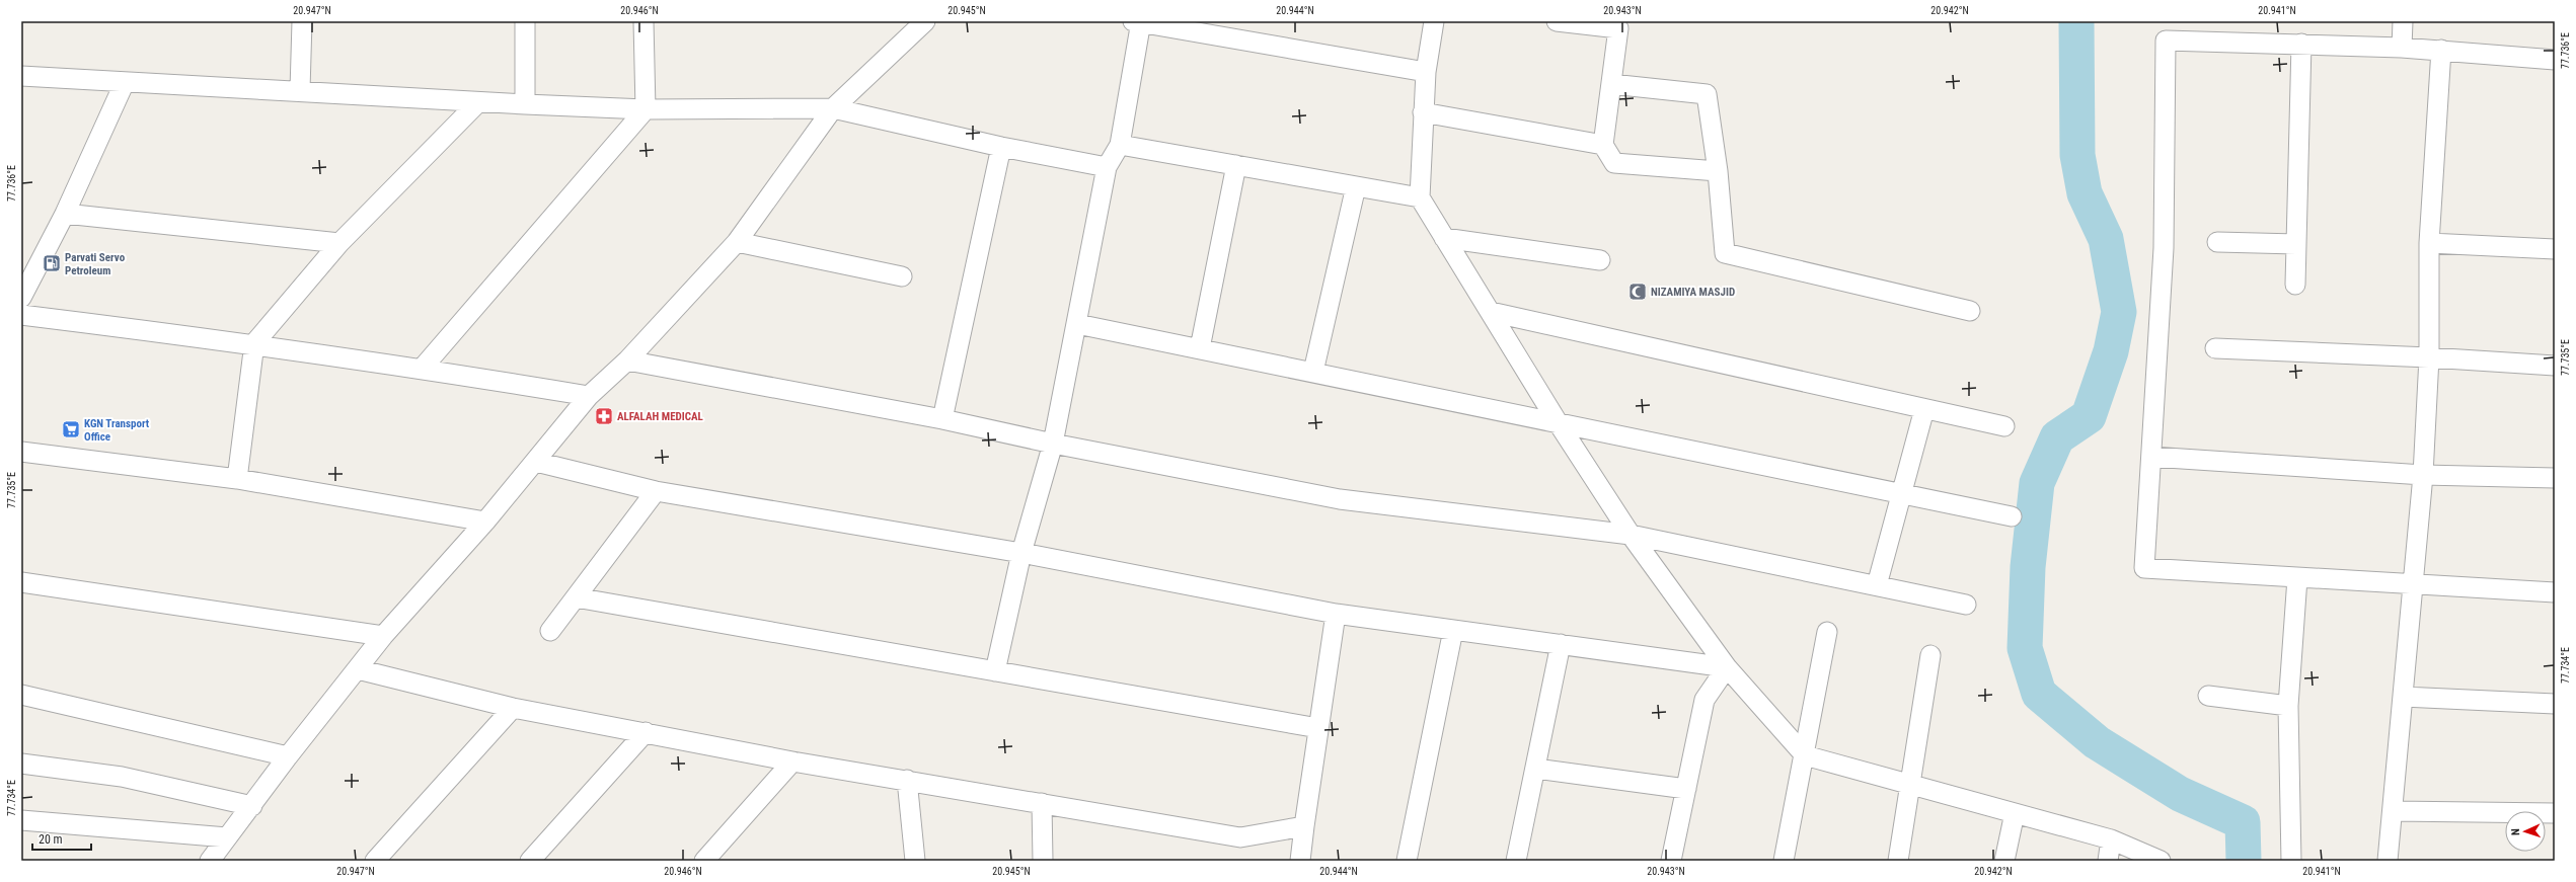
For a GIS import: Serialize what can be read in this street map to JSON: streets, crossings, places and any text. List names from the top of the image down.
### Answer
{
  "places": {
    "fuel station": ["Parvati Servo Petroleum"],
    "mosque": ["NIZAMIYA MASJID"],
    "pharmacy": ["ALFALAH MEDICAL"],
    "supermarket": ["KGN Transport Office"]
  },
  "scale_bar": "20 m",
  "north": "left",
  "coordinates": [
    "20.947°N",
    "20.946°N",
    "20.945°N",
    "20.944°N",
    "20.943°N",
    "20.942°N",
    "20.941°N",
    "77.736°E",
    "77.735°E",
    "77.734°E"
  ]
}
